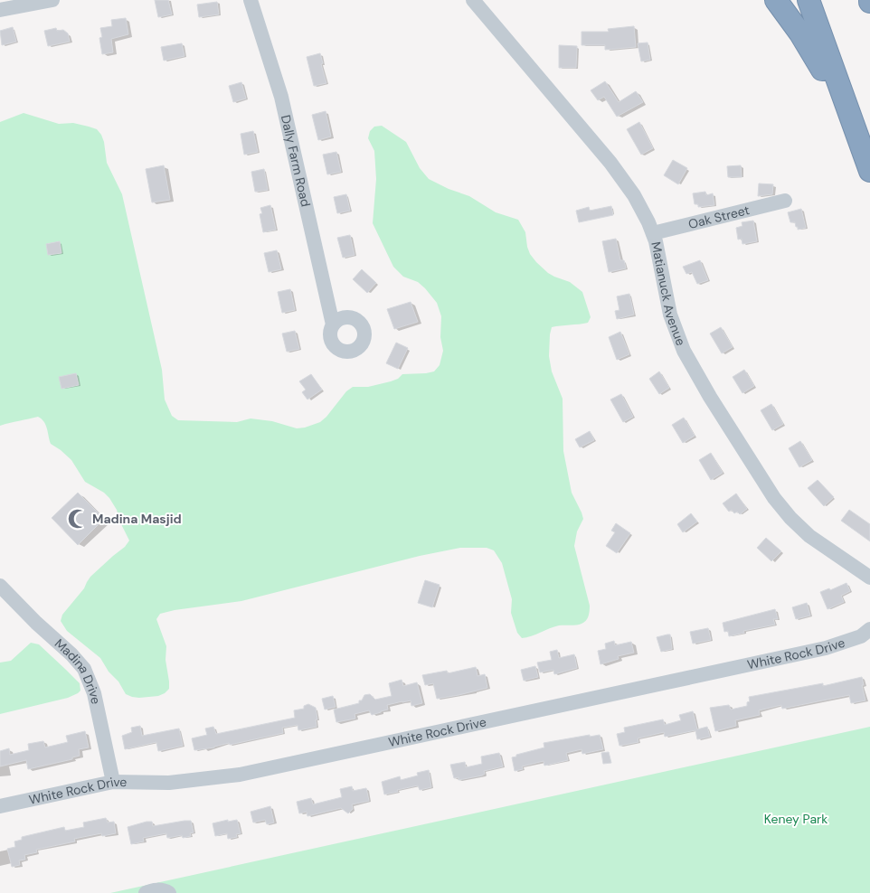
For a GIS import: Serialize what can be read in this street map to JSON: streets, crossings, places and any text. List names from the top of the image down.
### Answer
{
  "streets": {
    "street": [
      "Dally Farm Road",
      "Oak Street",
      "Matianuck Avenue",
      "White Rock Drive",
      "Madina Drive"
    ]
  },
  "crossings": [
    ["Oak Street", "Matianuck Avenue"],
    ["White Rock Drive", "Madina Drive"]
  ],
  "parks": ["Keney Park"],
  "places": {
    "mosque": ["Madina Masjid"]
  }
}
